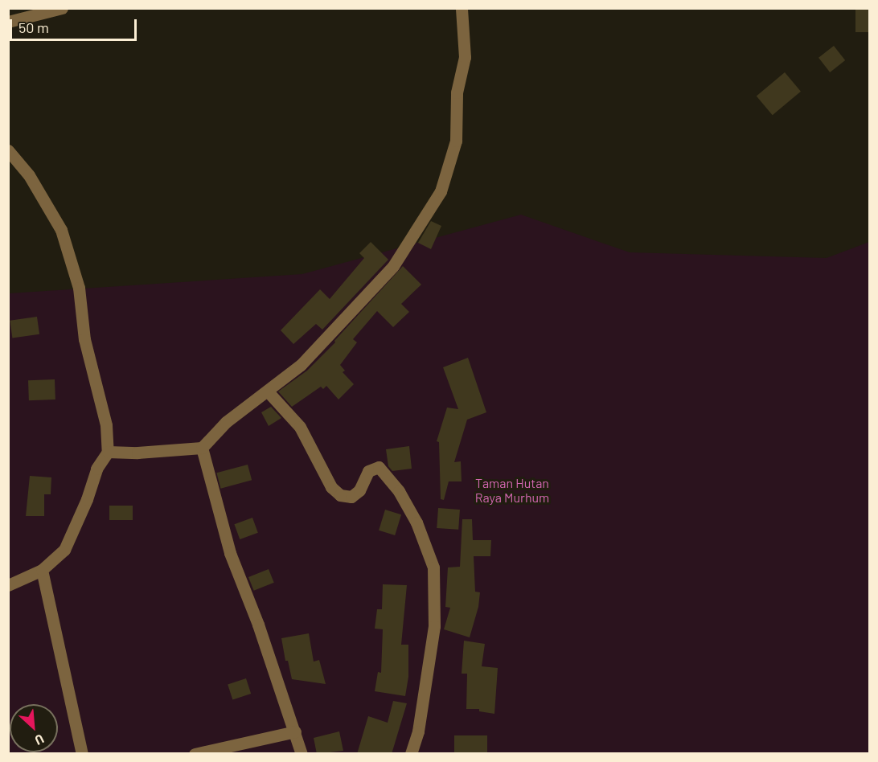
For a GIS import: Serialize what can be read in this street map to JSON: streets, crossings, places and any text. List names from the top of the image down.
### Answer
{
  "parks": ["Taman Hutan Raya Murhum"],
  "scale_bar": "50 m",
  "north": "bottom right"
}
